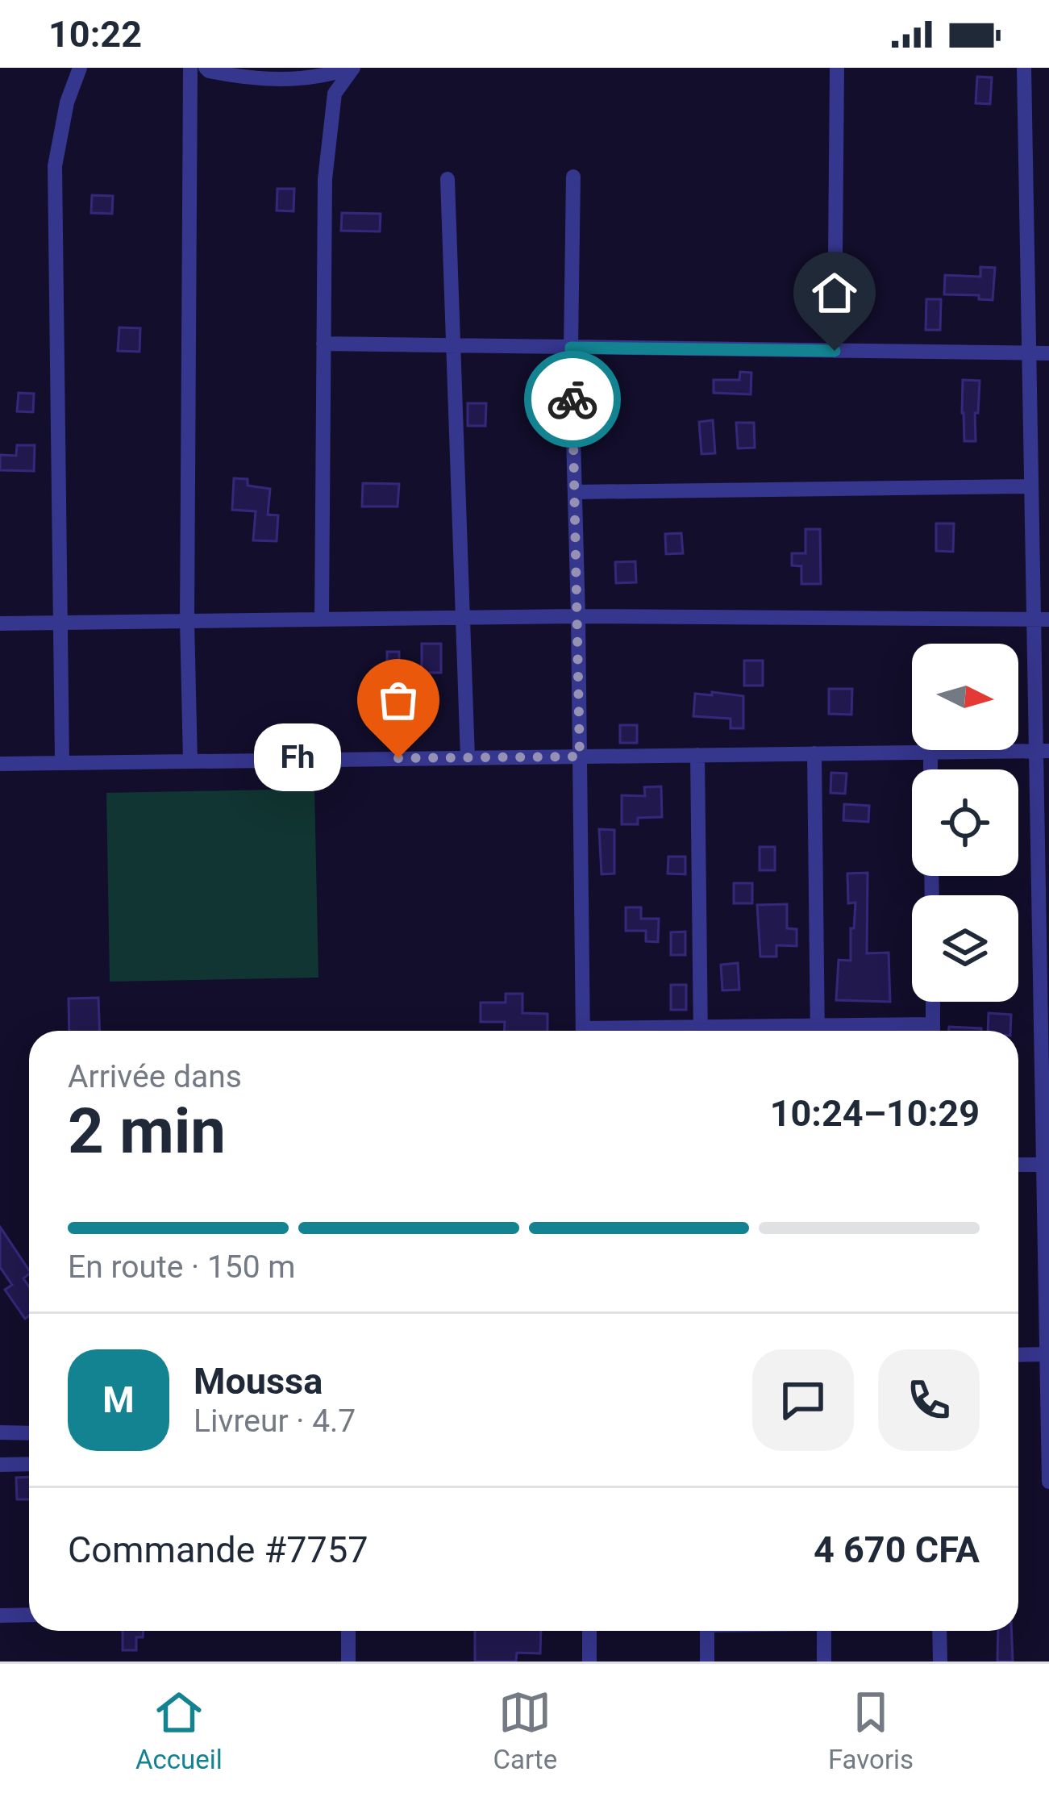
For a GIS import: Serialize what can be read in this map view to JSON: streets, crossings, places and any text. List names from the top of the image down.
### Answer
{
  "places": ["Fh"],
  "north": "right",
  "page": {
    "status": "10:22",
    "bubble": "Fh",
    "heading": ["2 min", "Arrivée dans", "10:24–10:29"],
    "panel": [
      "Moussa",
      "Livreur · 4.7",
      "Commande #7757",
      "4 670 CFA"
    ],
    "bar": "En route · 150 m",
    "round": "M",
    "tabs": ["Accueil", "Carte", "Favoris"]
  }
}
